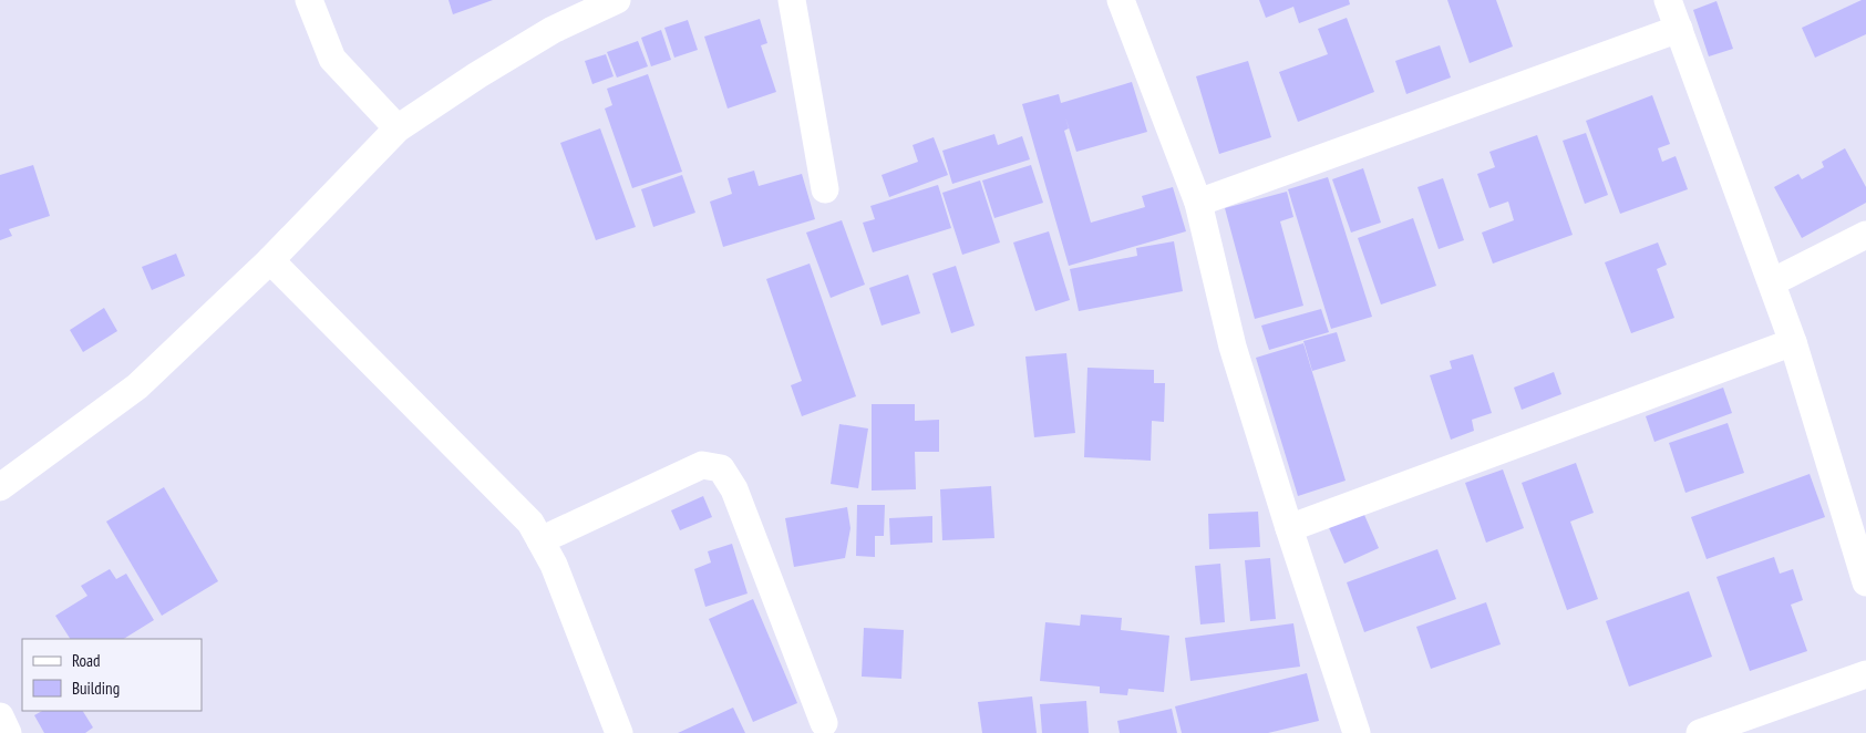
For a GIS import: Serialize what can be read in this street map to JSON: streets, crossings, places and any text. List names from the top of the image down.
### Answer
{
  "legend": ["Road", "Building"]
}
